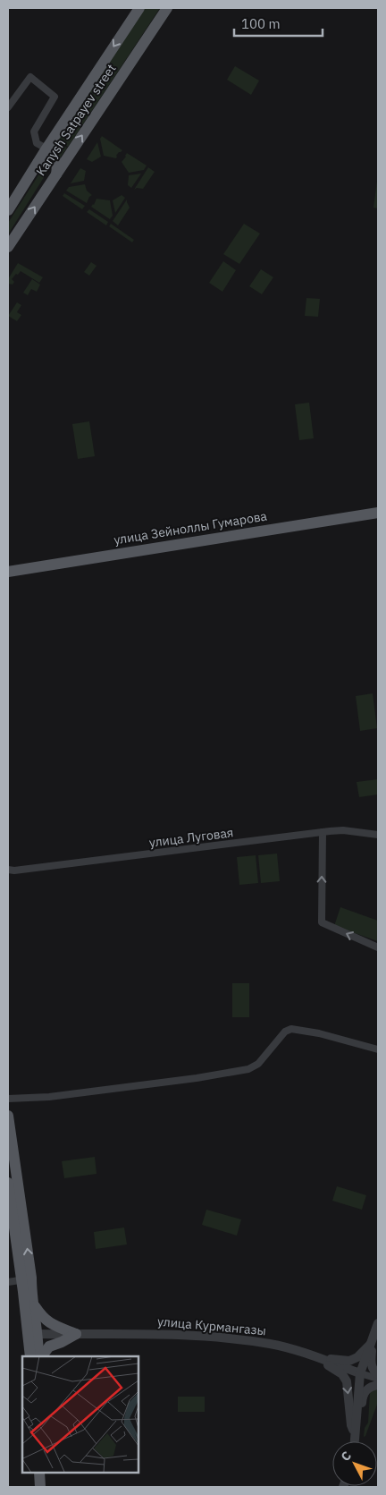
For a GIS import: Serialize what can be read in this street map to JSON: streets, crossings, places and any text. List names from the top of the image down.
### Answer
{
  "streets": {
    "main road": ["Kanysh Satpayev street", "улица Зейноллы Гумарова"],
    "street": ["улица Луговая", "улица Курмангазы"]
  },
  "scale_bar": "100 m",
  "north": "top left"
}
